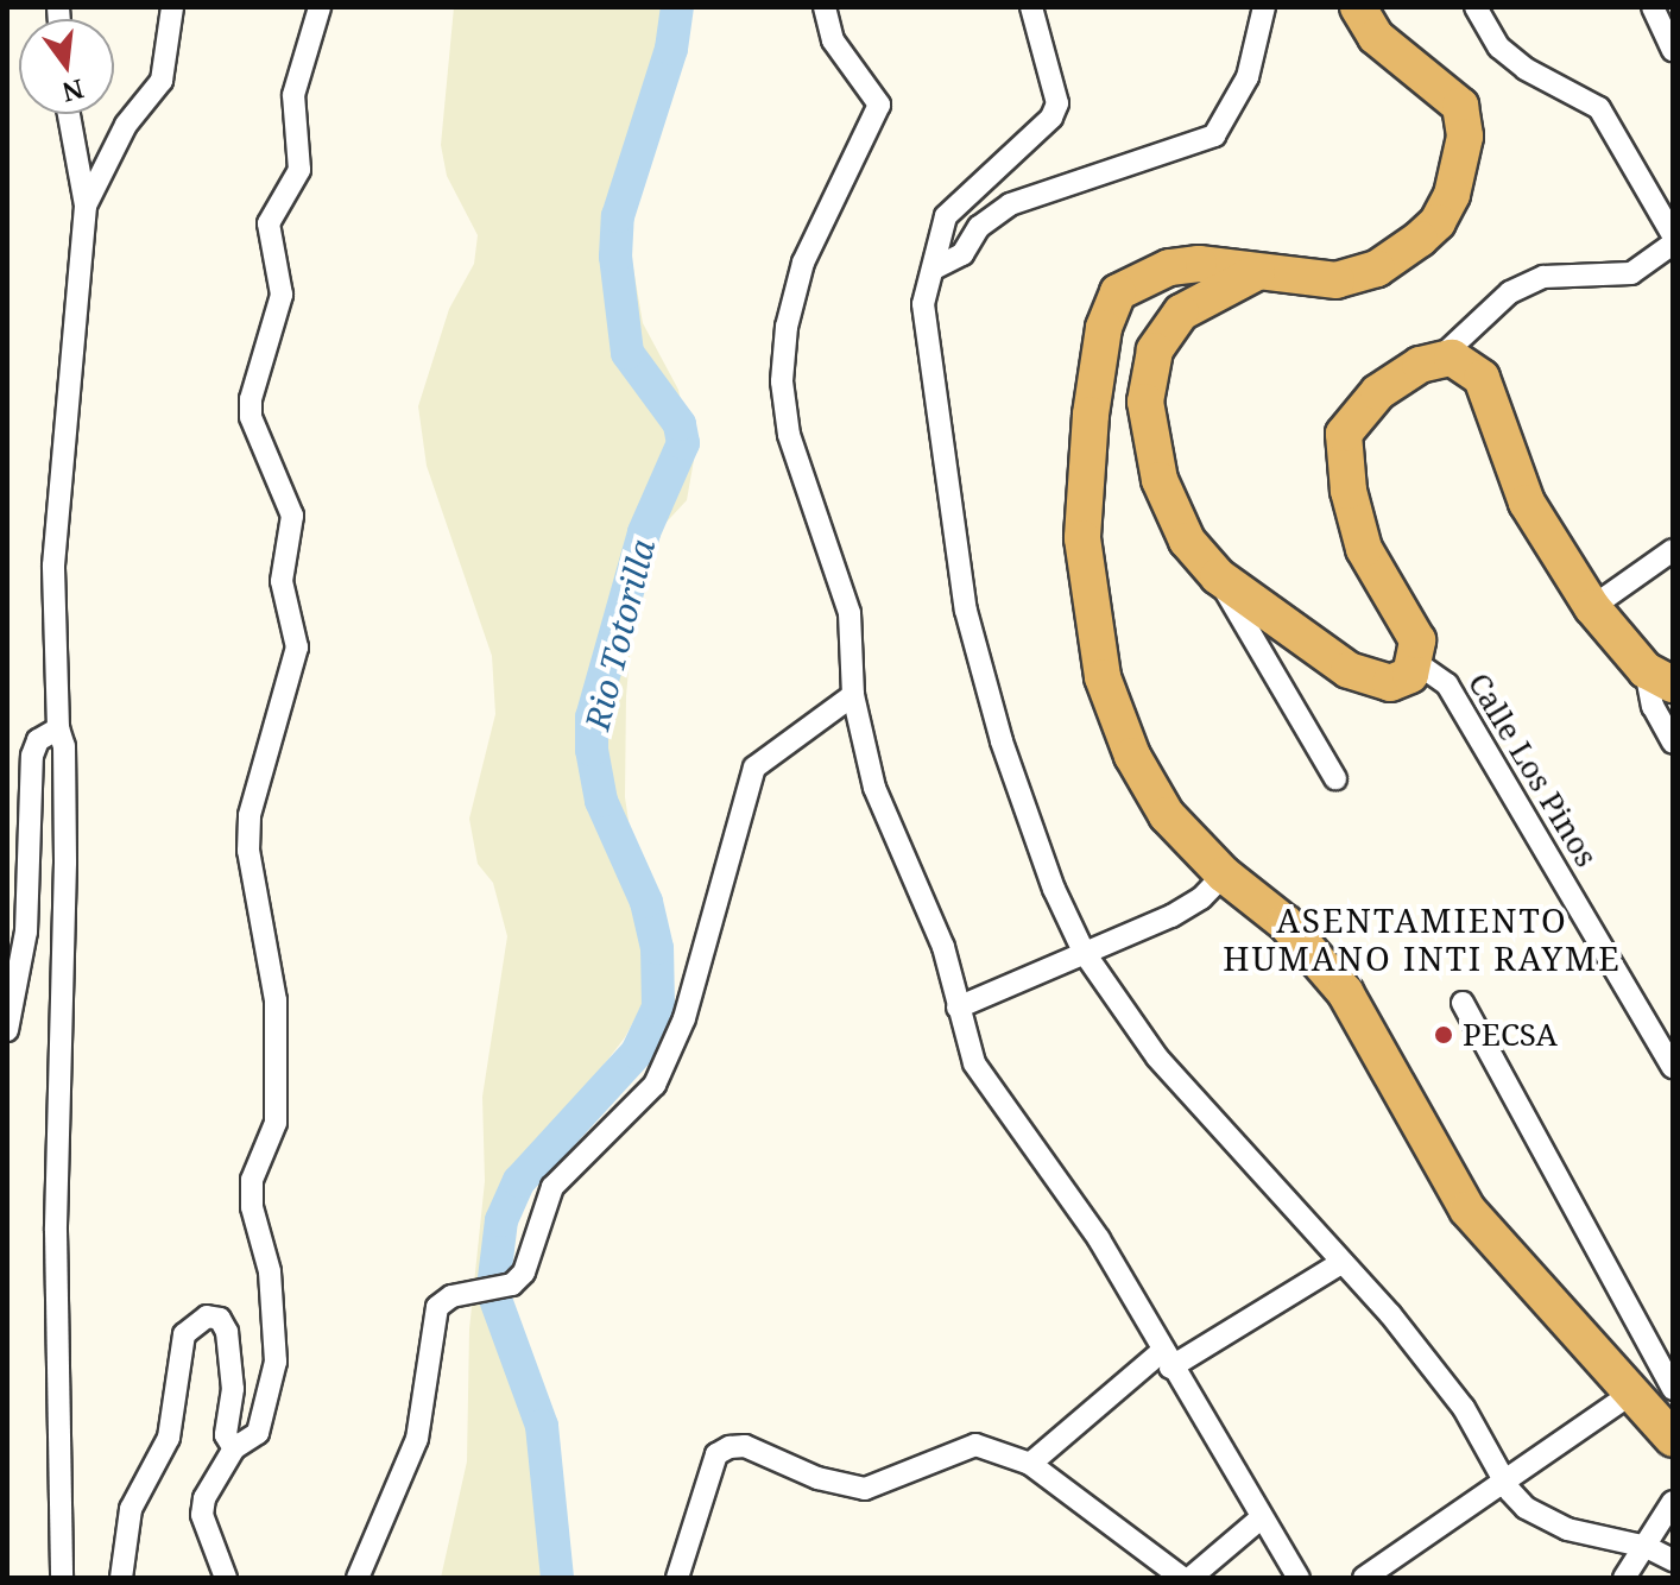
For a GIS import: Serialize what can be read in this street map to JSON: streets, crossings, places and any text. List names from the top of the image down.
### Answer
{
  "streets": {
    "street": ["Calle Los Pinos"]
  },
  "districts": ["ASENTAMIENTO HUMANO INTI RAYME"],
  "water": ["Rio Totorilla"],
  "places": ["PECSA"],
  "north": "bottom"
}
